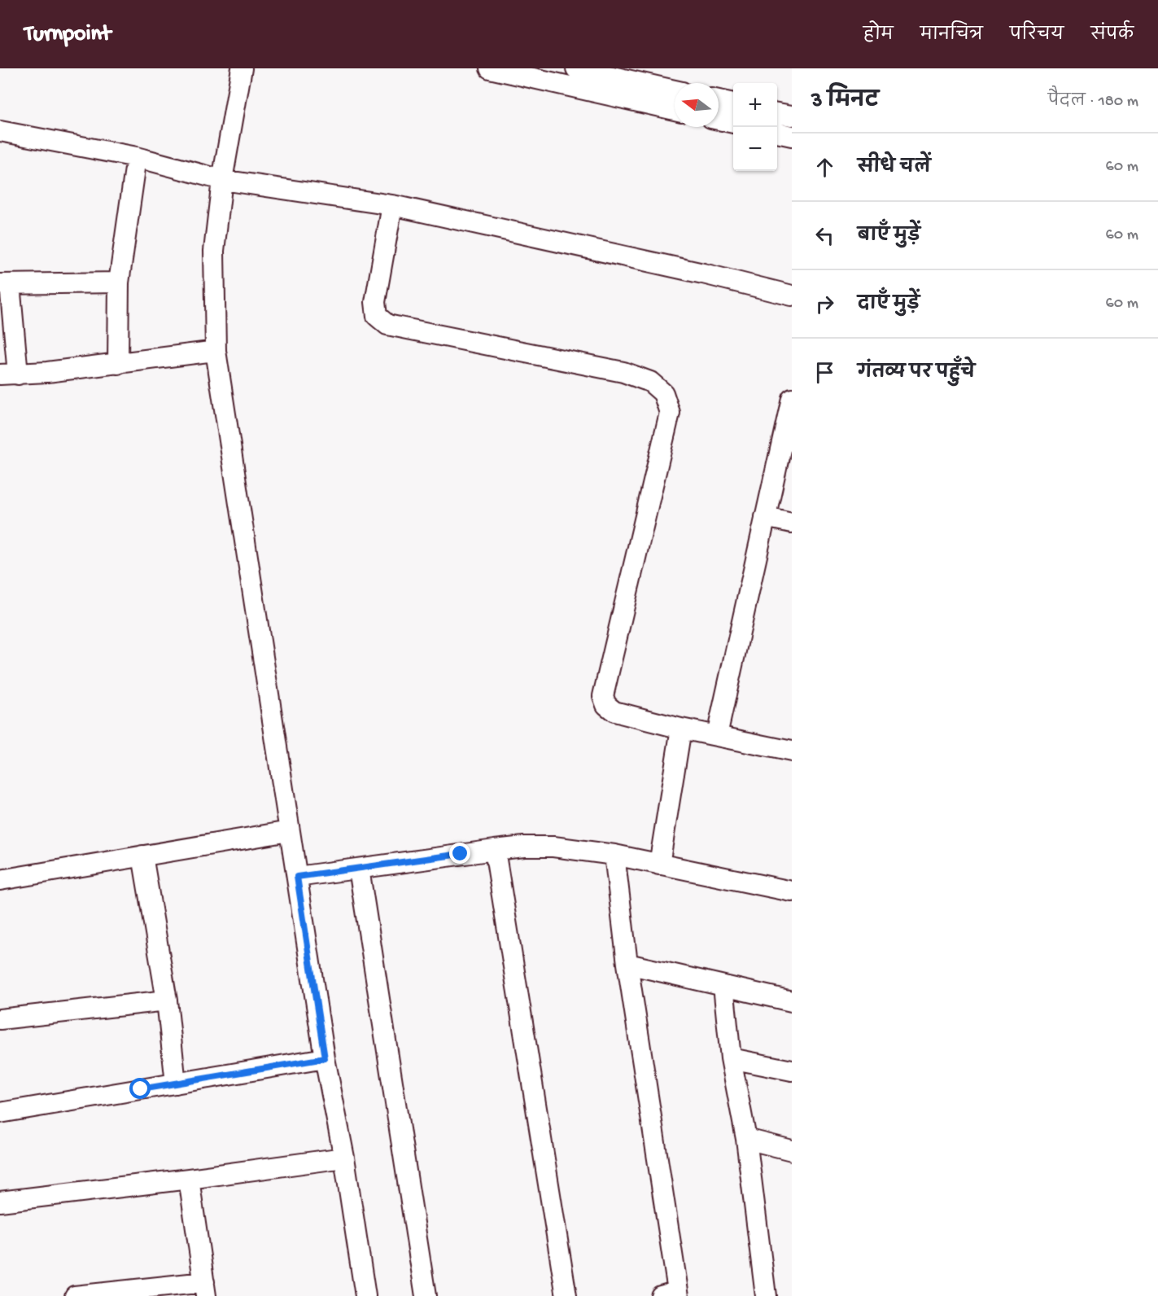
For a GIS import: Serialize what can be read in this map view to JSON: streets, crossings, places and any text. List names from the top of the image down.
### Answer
{
  "north": "left",
  "page": {
    "header": "Turnpoint",
    "nav": [
      "होम",
      "मानचित्र",
      "परिचय",
      "संपर्क"
    ],
    "heading": ["3 मिनट", "पैदल · 180 m"],
    "map_buttons": ["+", "−"],
    "list": [
      ["सीधे चलें", "60 m"],
      ["बाएँ मुड़ें", "60 m"],
      ["दाएँ मुड़ें", "60 m"],
      "गंतव्य पर पहुँचे"
    ]
  }
}
